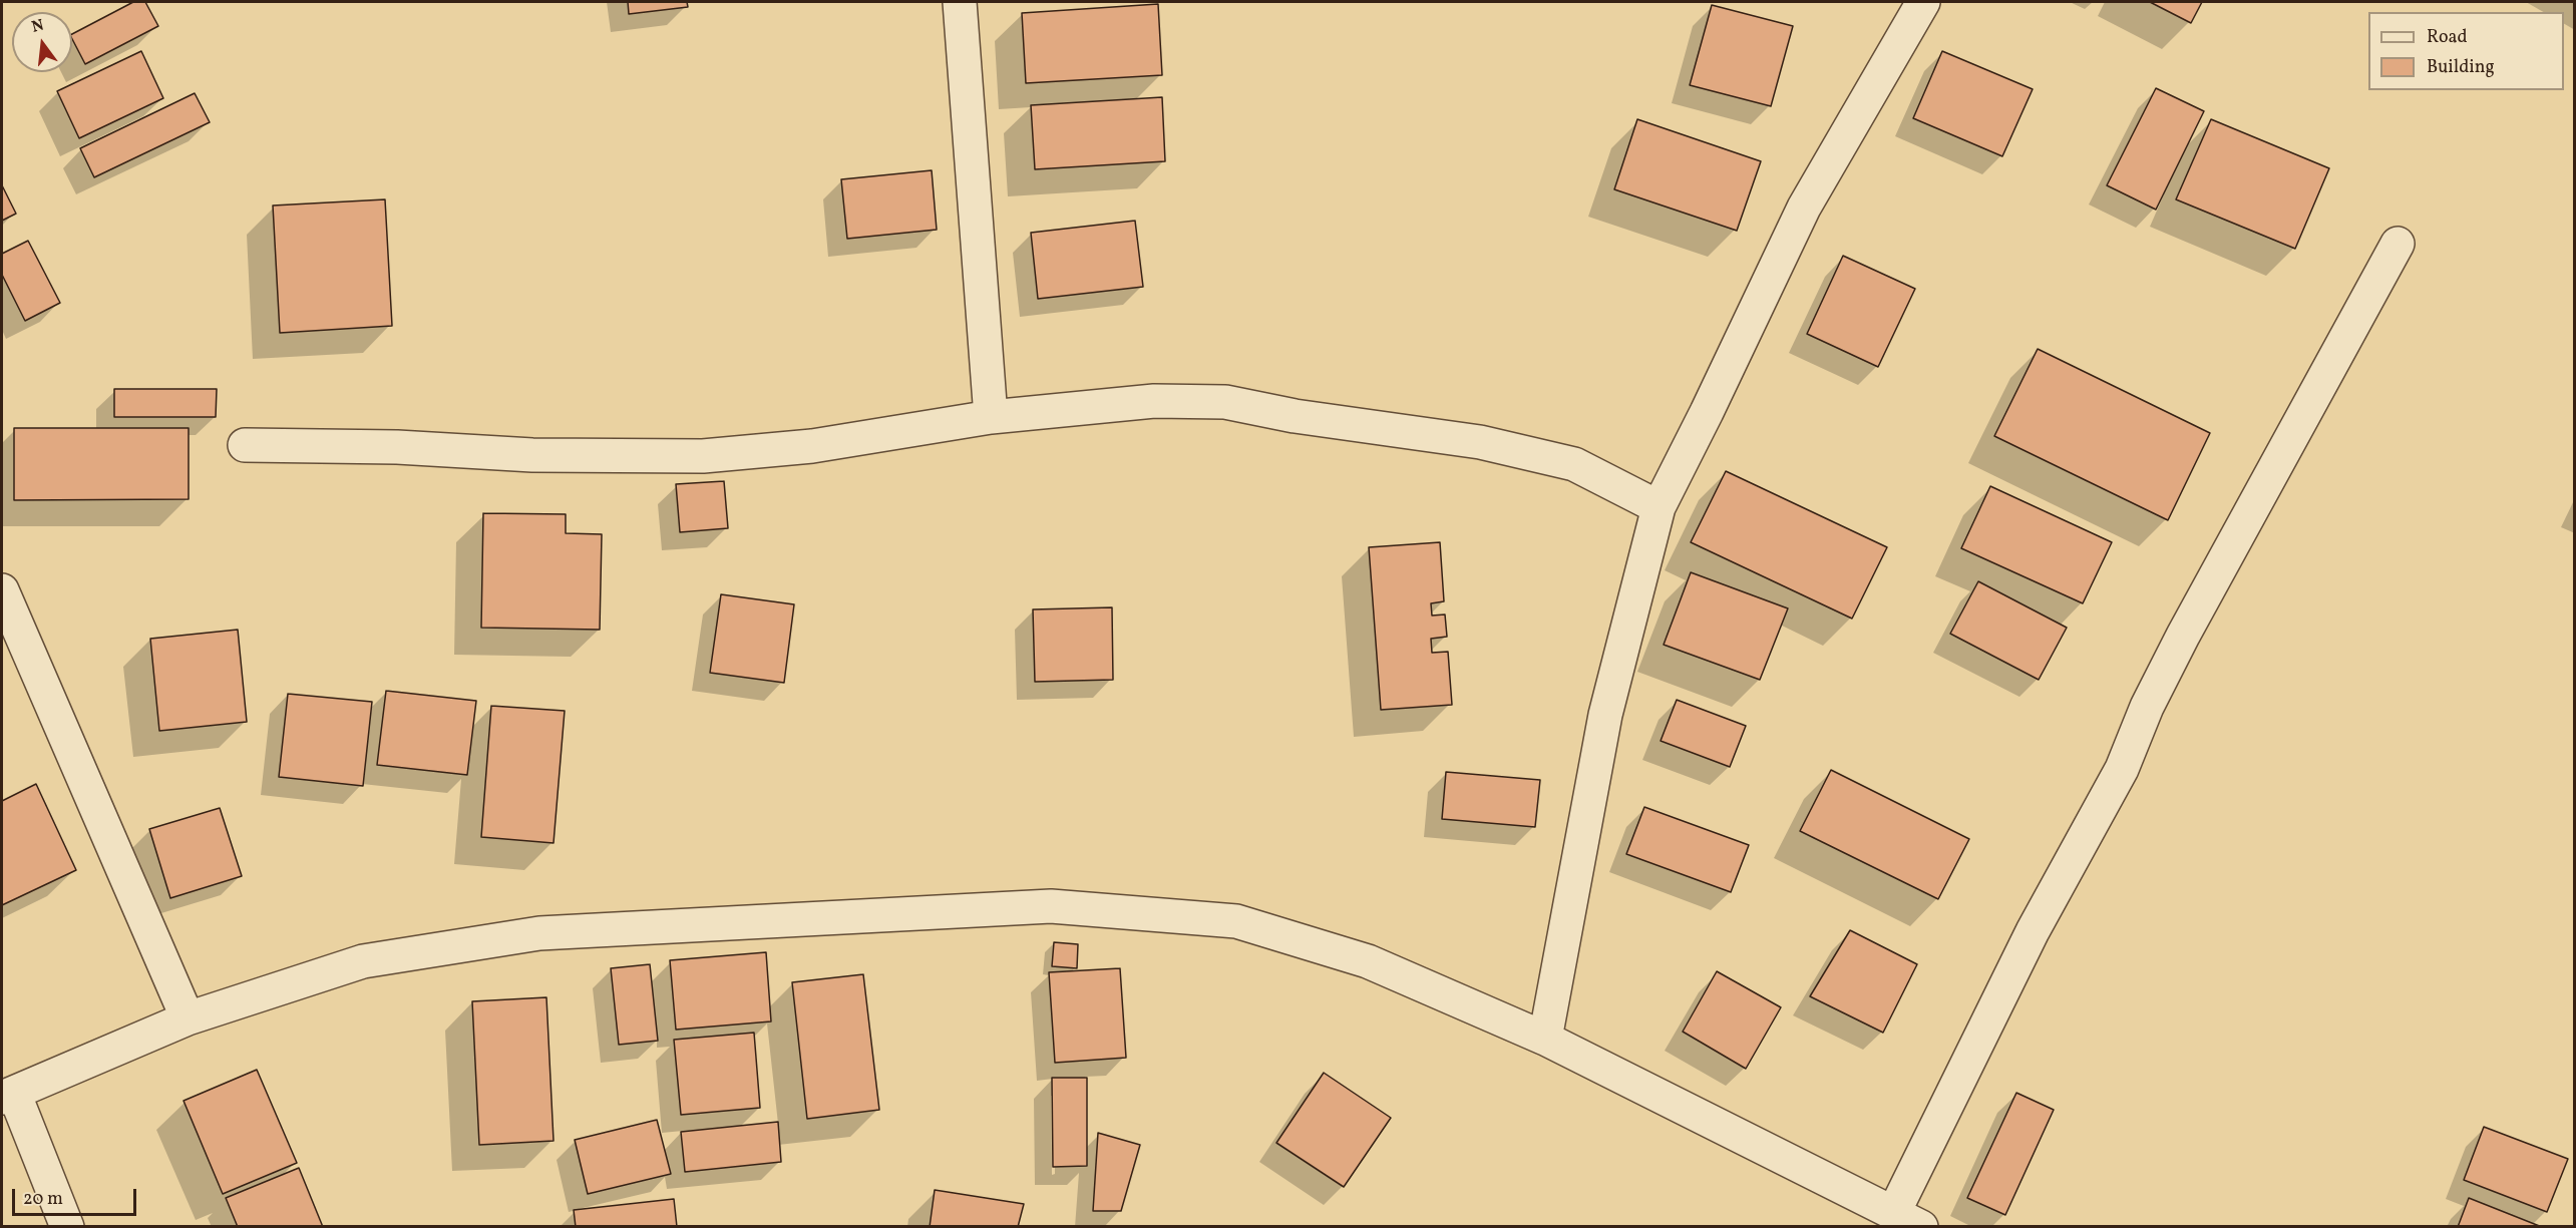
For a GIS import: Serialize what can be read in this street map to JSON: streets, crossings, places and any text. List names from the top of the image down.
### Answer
{
  "legend": ["Road", "Building"],
  "scale_bar": "20 m",
  "north": "top"
}
